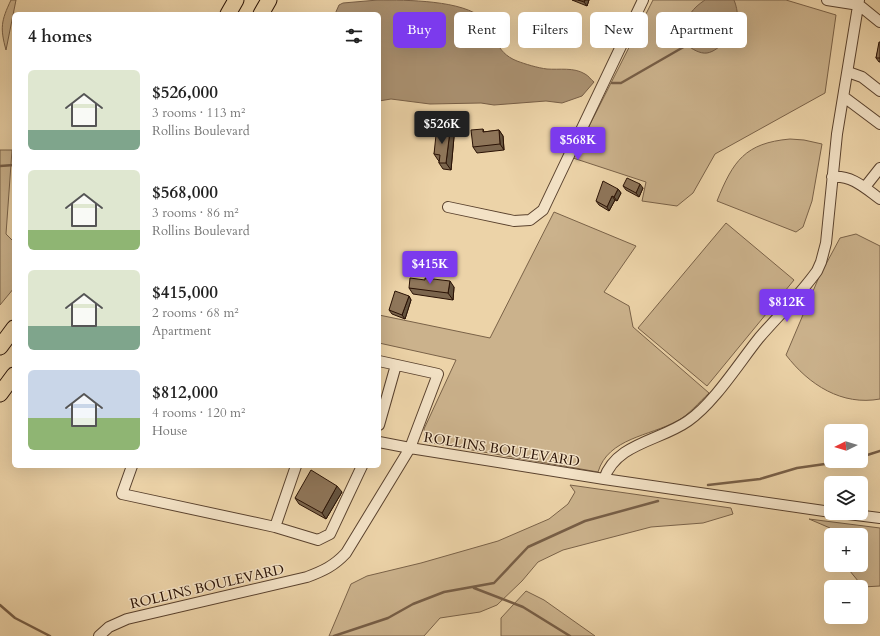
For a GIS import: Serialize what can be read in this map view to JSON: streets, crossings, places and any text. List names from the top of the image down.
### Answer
{
  "streets": {
    "street": ["ROLLINS BOULEVARD"]
  },
  "north": "left",
  "page": {
    "chip": [
      "Buy",
      "Rent",
      "Filters",
      "New",
      "Apartment"
    ],
    "heading": "4 homes",
    "list": [
      {
        "name": "$526,000",
        "note": "3 rooms · 113 m² · Rollins Boulevard"
      },
      {
        "name": "$568,000",
        "note": "3 rooms · 86 m² · Rollins Boulevard"
      },
      {
        "name": "$415,000",
        "note": "2 rooms · 68 m² · Apartment"
      },
      {
        "name": "$812,000",
        "note": "4 rooms · 120 m² · House"
      }
    ],
    "price": [
      "$526K",
      "$568K",
      "$415K",
      "$812K"
    ],
    "map_buttons": ["+", "−"]
  }
}
